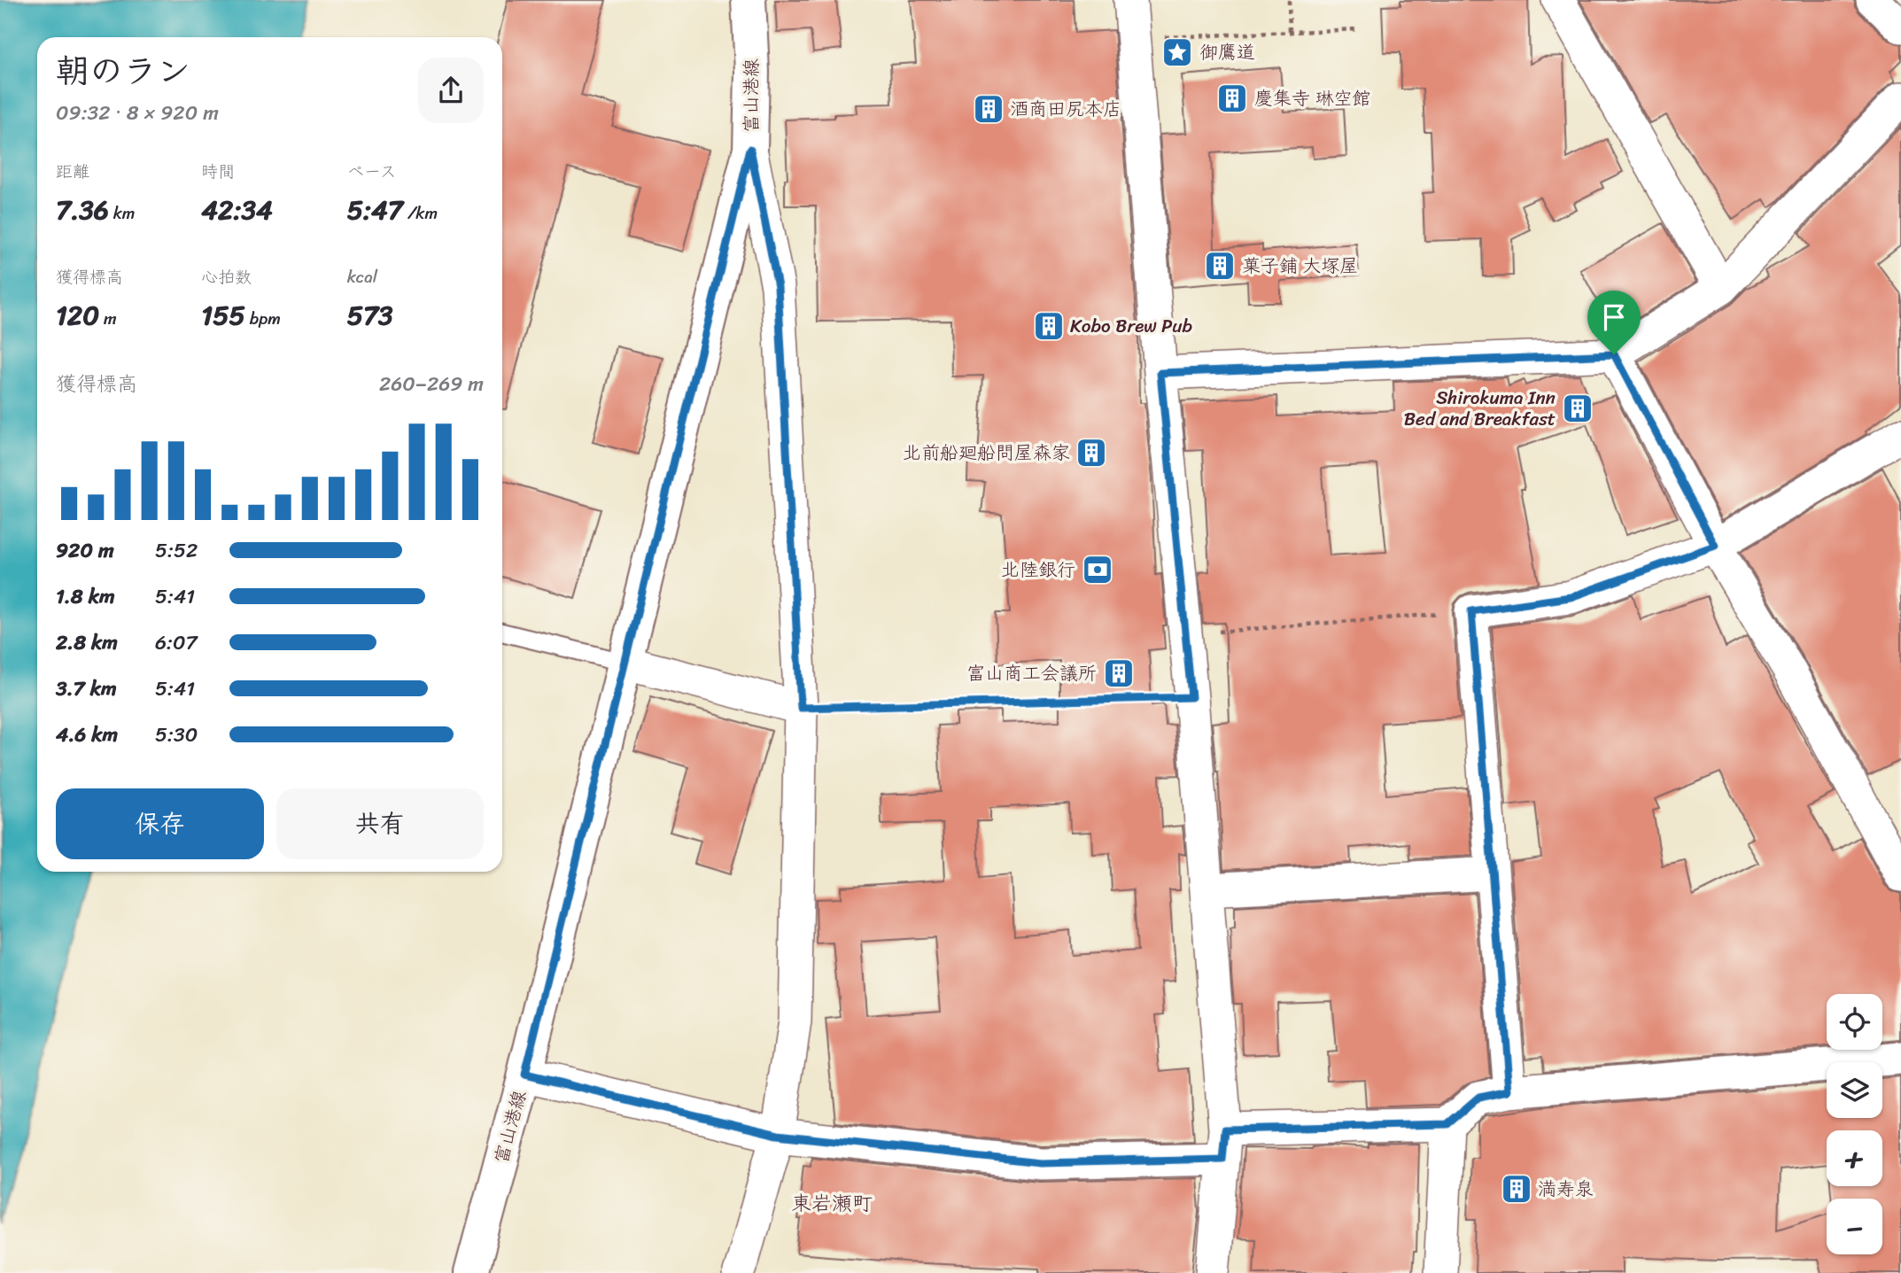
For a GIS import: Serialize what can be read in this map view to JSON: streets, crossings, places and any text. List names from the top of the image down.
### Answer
{
  "streets": {
    "main road": ["富山港線"]
  },
  "districts": ["東岩瀬町"],
  "places": {
    "place": ["御鷹道"],
    "building": [
      "慶集寺 琳空館",
      "酒商田尻本店",
      "菓子鋪 大塚屋",
      "Kobo Brew Pub",
      "Shirokuma Inn Bed and Breakfast",
      "北前船廻船問屋森家",
      "富山商工会議所",
      "満寿泉"
    ],
    "bank": ["北陸銀行"]
  },
  "page": {
    "heading": ["朝のラン", "09:32 · 8 × 920 m"],
    "stats": [
      ["距離", "7.36 km"],
      ["時間", "42:34"],
      ["ペース", "5:47 /km"],
      ["獲得標高", "120 m"],
      ["心拍数", "155 bpm"],
      ["kcal", "573"]
    ],
    "chart": ["獲得標高", "260–269 m"],
    "list": [
      {
        "name": "920 m",
        "note": "5:52"
      },
      {
        "name": "1.8 km",
        "note": "5:41"
      },
      {
        "name": "2.8 km",
        "note": "6:07"
      },
      {
        "name": "3.7 km",
        "note": "5:41"
      },
      {
        "name": "4.6 km",
        "note": "5:30"
      }
    ],
    "buttons": ["保存", "共有"],
    "map_buttons": ["+", "−"]
  }
}
